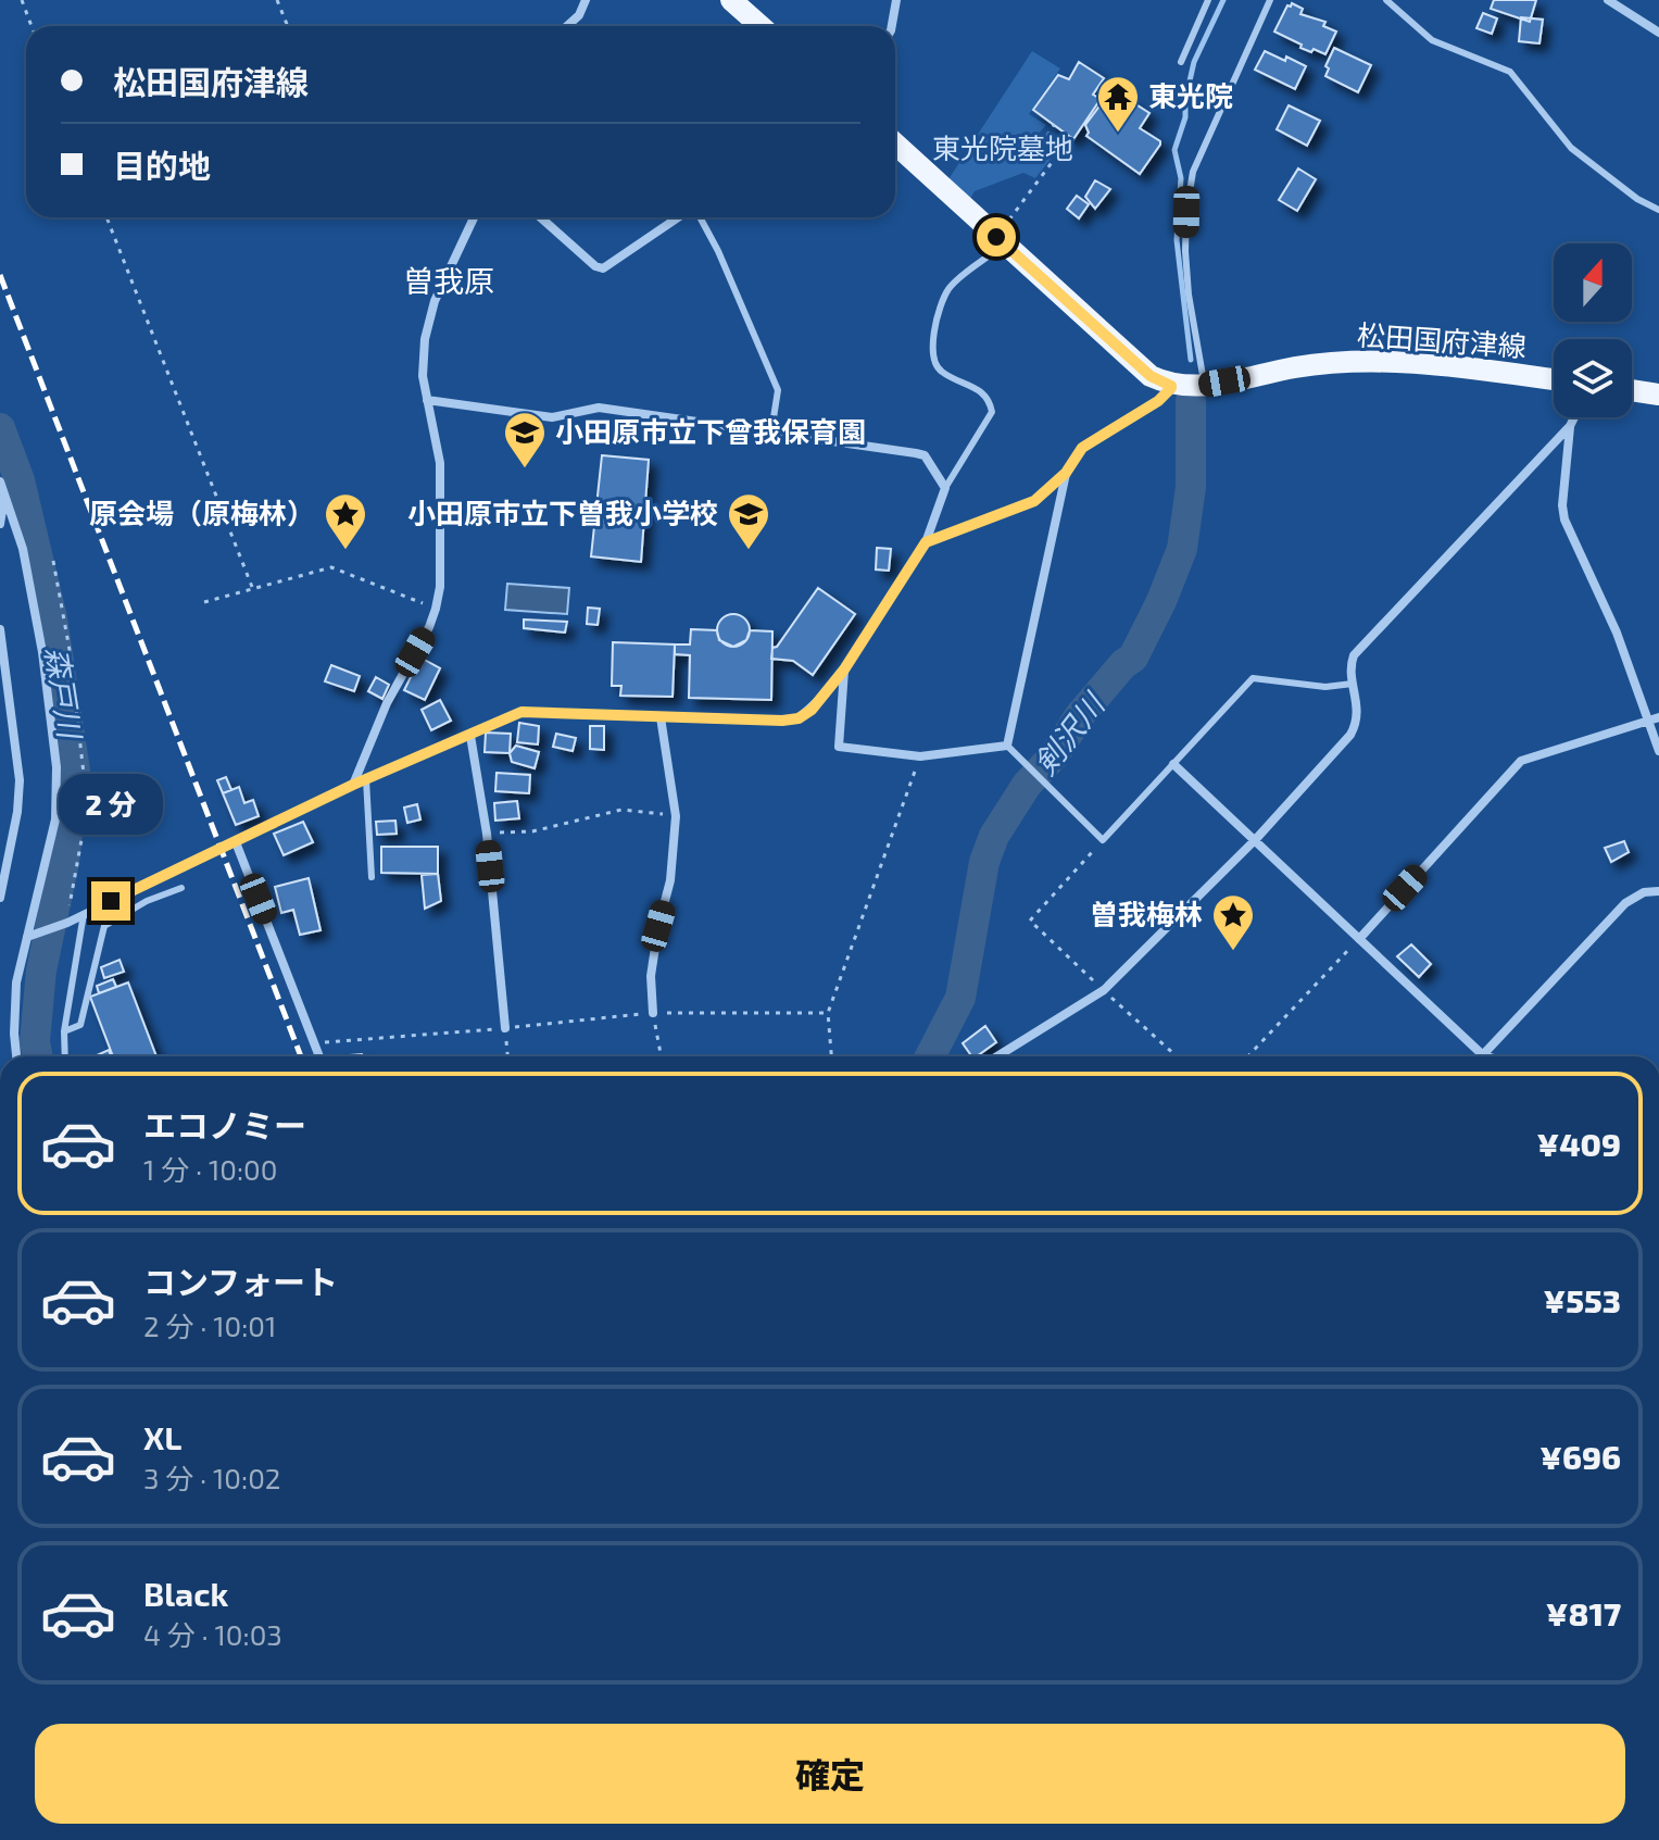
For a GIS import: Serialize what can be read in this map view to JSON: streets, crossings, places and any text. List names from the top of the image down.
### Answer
{
  "streets": {
    "main road": ["松田国府津線"]
  },
  "districts": ["曽我原"],
  "water": ["森戸川", "剣沢川"],
  "parks": ["東光院墓地"],
  "places": {
    "temple": ["東光院"],
    "school or university": ["小田原市立下曾我保育園", "小田原市立下曽我小学校"],
    "place": ["原会場（原梅林）", "曽我梅林"]
  },
  "north": "top",
  "page": {
    "banner": ["松田国府津線", "目的地"],
    "bubble": "2 分",
    "list": [
      {
        "name": "エコノミー",
        "note": "1 分 · 10:00",
        "value": "¥409"
      },
      {
        "name": "コンフォート",
        "note": "2 分 · 10:01",
        "value": "¥553"
      },
      {
        "name": "XL",
        "note": "3 分 · 10:02",
        "value": "¥696"
      },
      {
        "name": "Black",
        "note": "4 分 · 10:03",
        "value": "¥817"
      }
    ],
    "buttons": "確定"
  }
}
